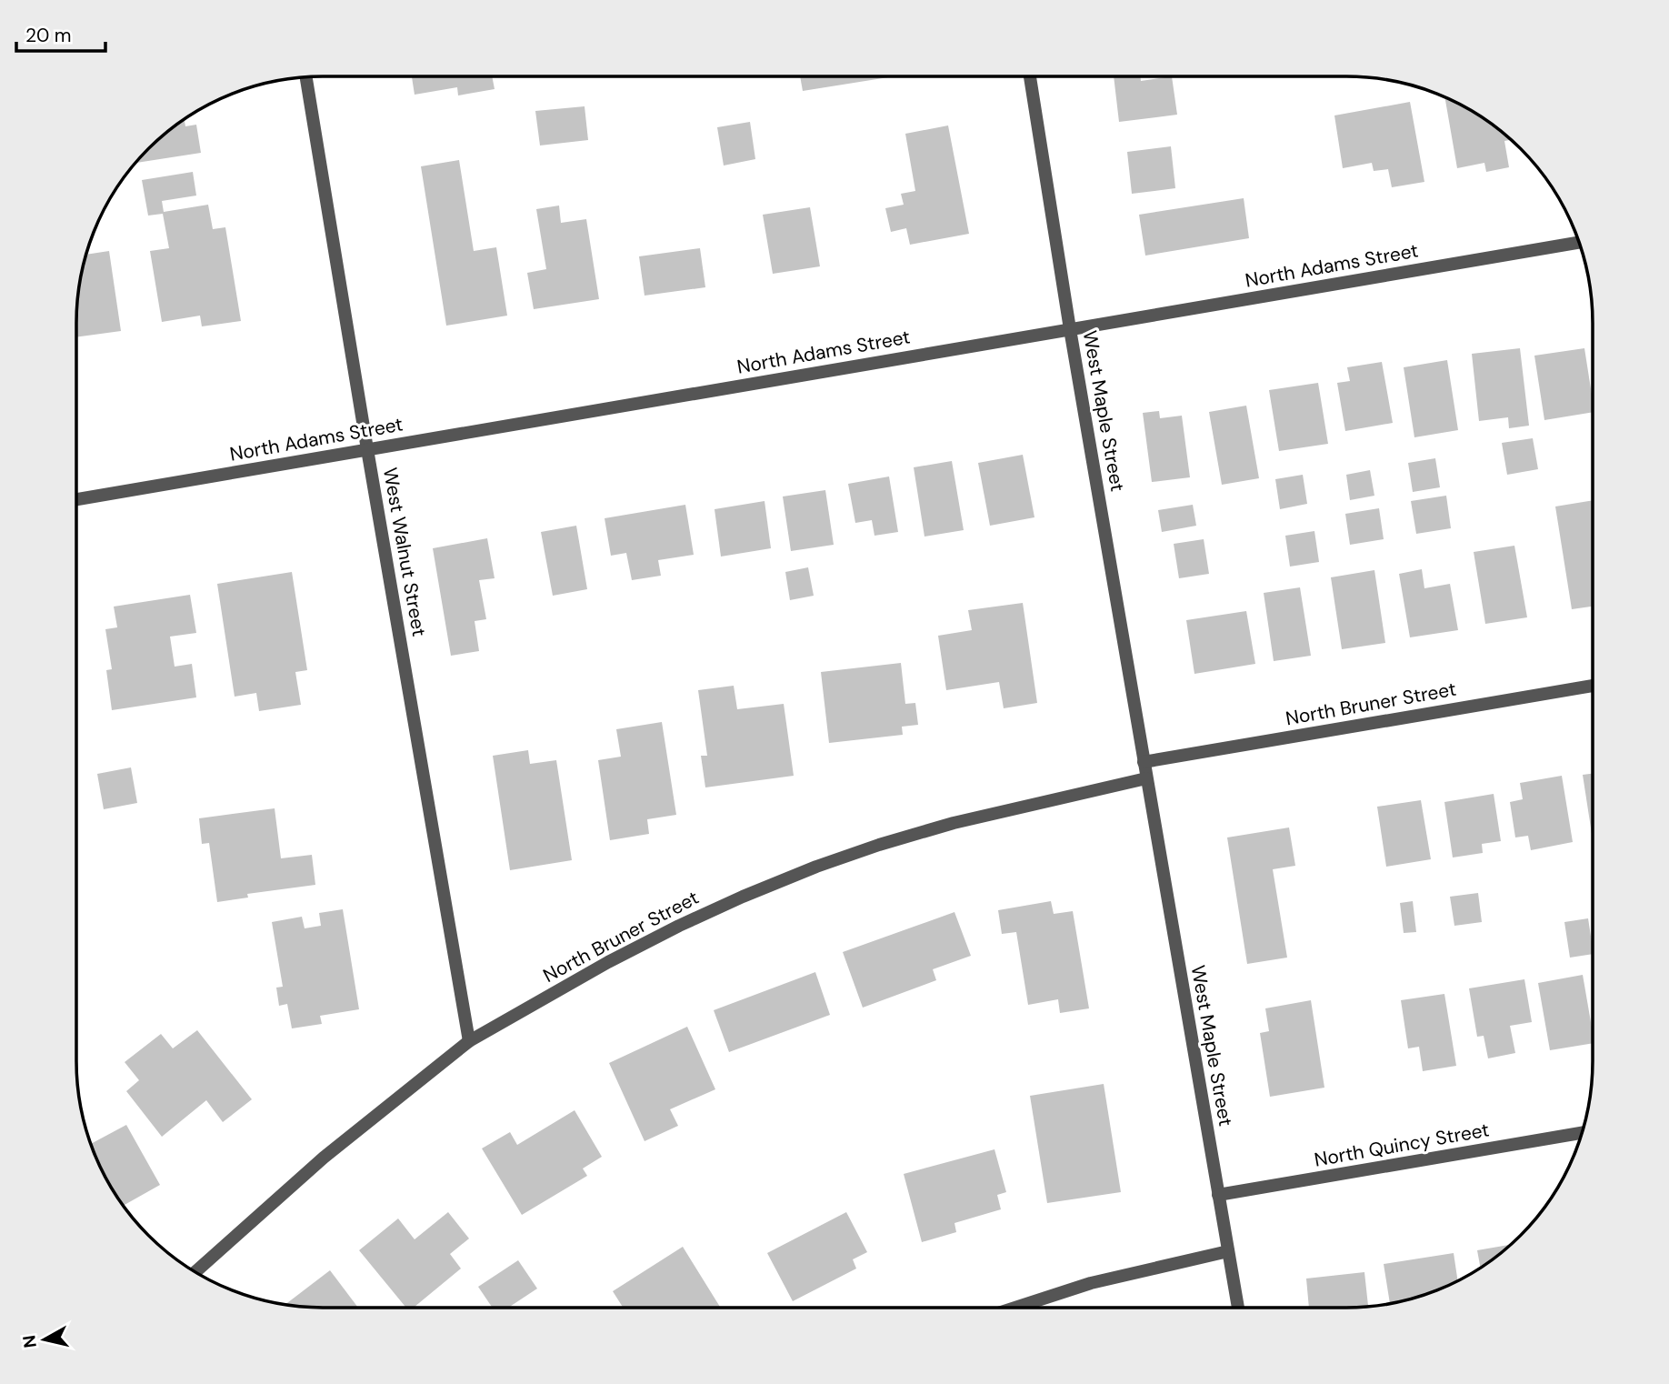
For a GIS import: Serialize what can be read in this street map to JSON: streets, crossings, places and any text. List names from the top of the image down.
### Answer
{
  "streets": {
    "street": [
      "North Adams Street",
      "West Maple Street",
      "West Walnut Street",
      "North Bruner Street",
      "North Quincy Street"
    ]
  },
  "crossings": [
    ["North Adams Street", "West Maple Street"],
    ["North Adams Street", "West Walnut Street"],
    ["West Maple Street", "North Bruner Street"],
    ["West Maple Street", "North Quincy Street"],
    ["West Walnut Street", "North Bruner Street"]
  ],
  "scale_bar": "20 m",
  "north": "left"
}
